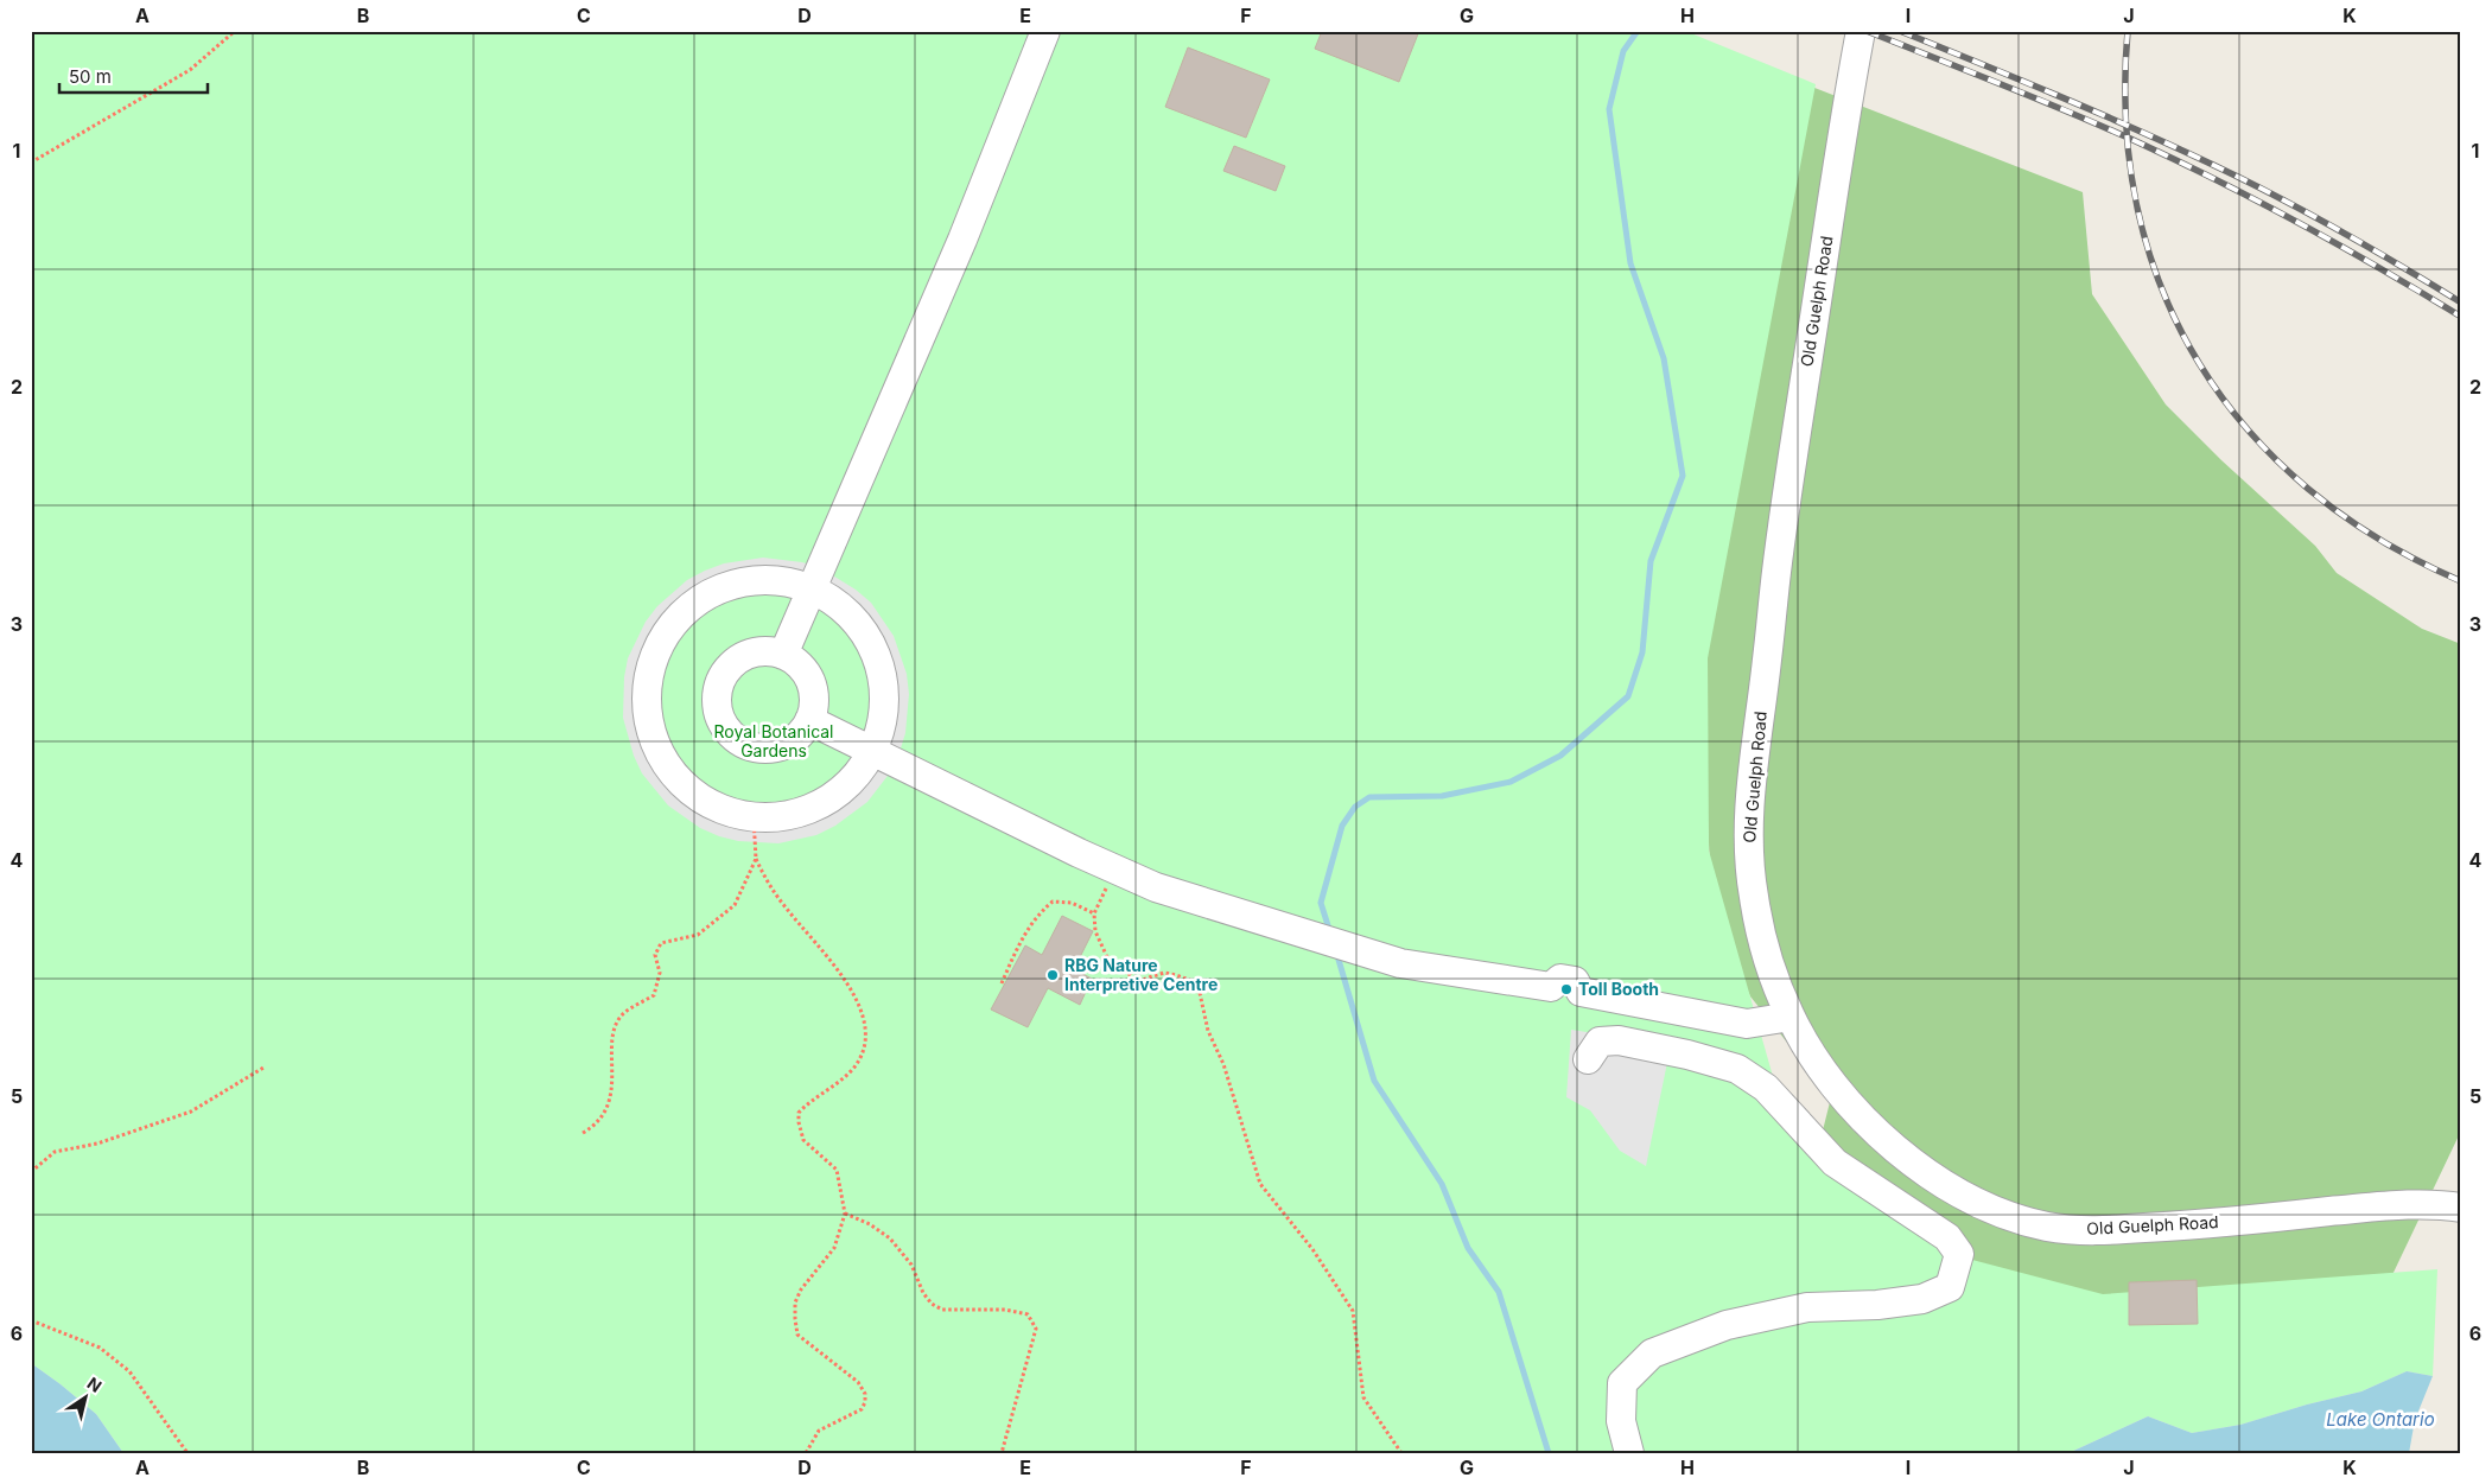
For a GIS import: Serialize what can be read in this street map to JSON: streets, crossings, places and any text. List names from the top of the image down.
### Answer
{
  "streets": {
    "street": ["Old Guelph Road"]
  },
  "water": ["Lake Ontario"],
  "parks": ["Royal Botanical Gardens"],
  "places": ["RBG Nature Interpretive Centre", "Toll Booth"],
  "scale_bar": "50 m",
  "north": "top right",
  "grid": {
    "columns": [
      "A",
      "B",
      "C",
      "D",
      "E",
      "F",
      "G",
      "H",
      "I",
      "J",
      "K"
    ],
    "rows": [
      "1",
      "2",
      "3",
      "4",
      "5",
      "6"
    ]
  }
}
